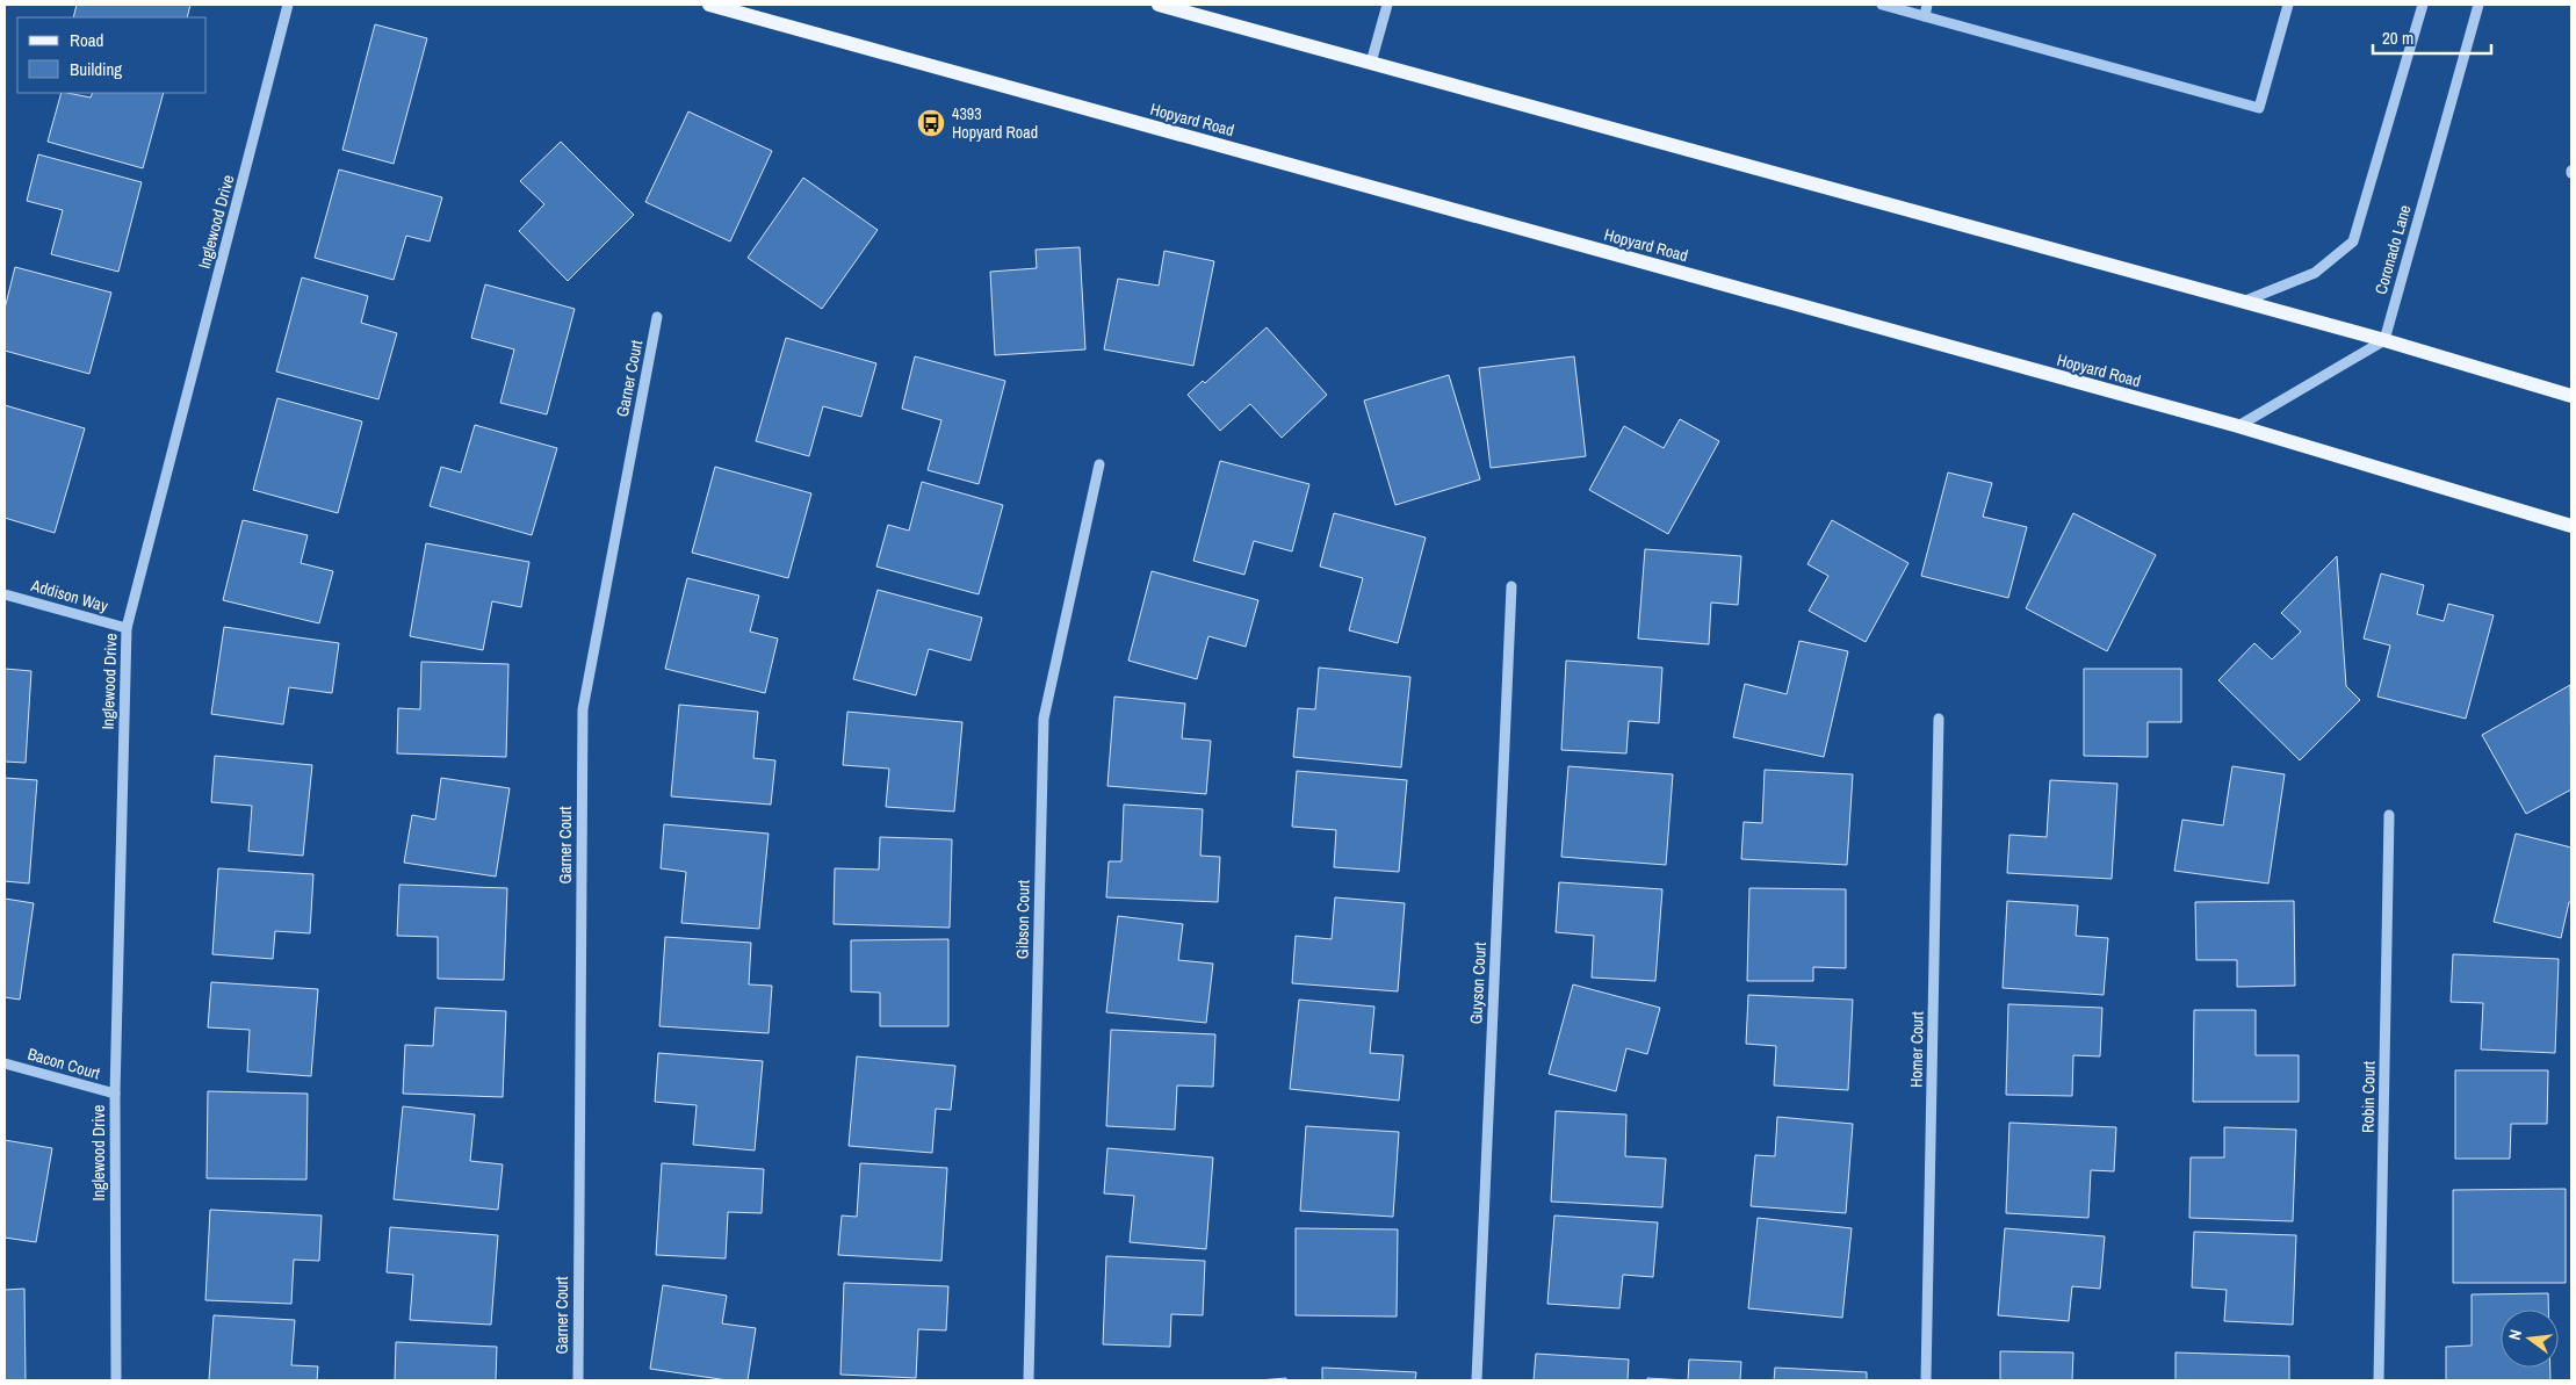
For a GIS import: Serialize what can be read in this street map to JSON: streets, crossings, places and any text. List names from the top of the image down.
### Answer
{
  "streets": {
    "main road": ["Hopyard Road"],
    "street": [
      "Inglewood Drive",
      "Coronado Lane",
      "Garner Court",
      "Addison Way",
      "Gibson Court",
      "Guyson Court",
      "Homer Court",
      "Bacon Court",
      "Robin Court"
    ]
  },
  "crossings": [
    ["Inglewood Drive", "Addison Way"],
    ["Inglewood Drive", "Bacon Court"]
  ],
  "places": {
    "bus stop": ["4393 Hopyard Road"]
  },
  "legend": ["Road", "Building"],
  "scale_bar": "20 m",
  "north": "left"
}
